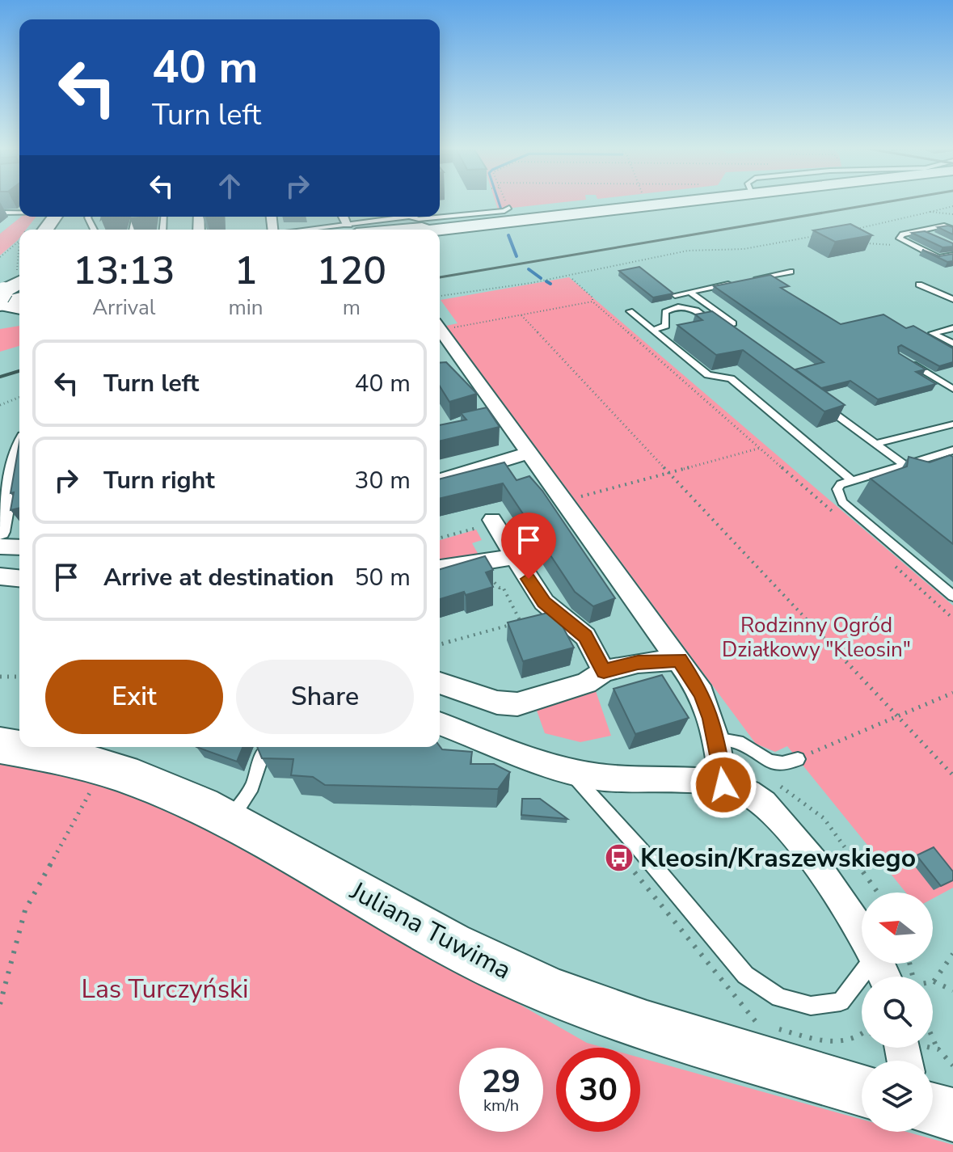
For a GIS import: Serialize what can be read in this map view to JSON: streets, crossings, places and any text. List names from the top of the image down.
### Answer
{
  "streets": {
    "street": ["Juliana Tuwima"]
  },
  "parks": ["Rodzinny Ogród Działkowy \"Kleosin\"", "Las Turczyński"],
  "places": {
    "bus stop": ["Kleosin/Kraszewskiego"]
  },
  "north": "left",
  "page": {
    "turn": ["40 m", "Turn left"],
    "eta": [
      "13:13",
      "Arrival",
      "1",
      "min",
      "120",
      "m"
    ],
    "list": [
      {
        "name": "Turn left",
        "value": "40 m"
      },
      {
        "name": "Turn right",
        "value": "30 m"
      },
      {
        "name": "Arrive at destination",
        "value": "50 m"
      }
    ],
    "buttons": ["Exit", "Share"],
    "speed": "29 km/h",
    "limit": "30"
  }
}
